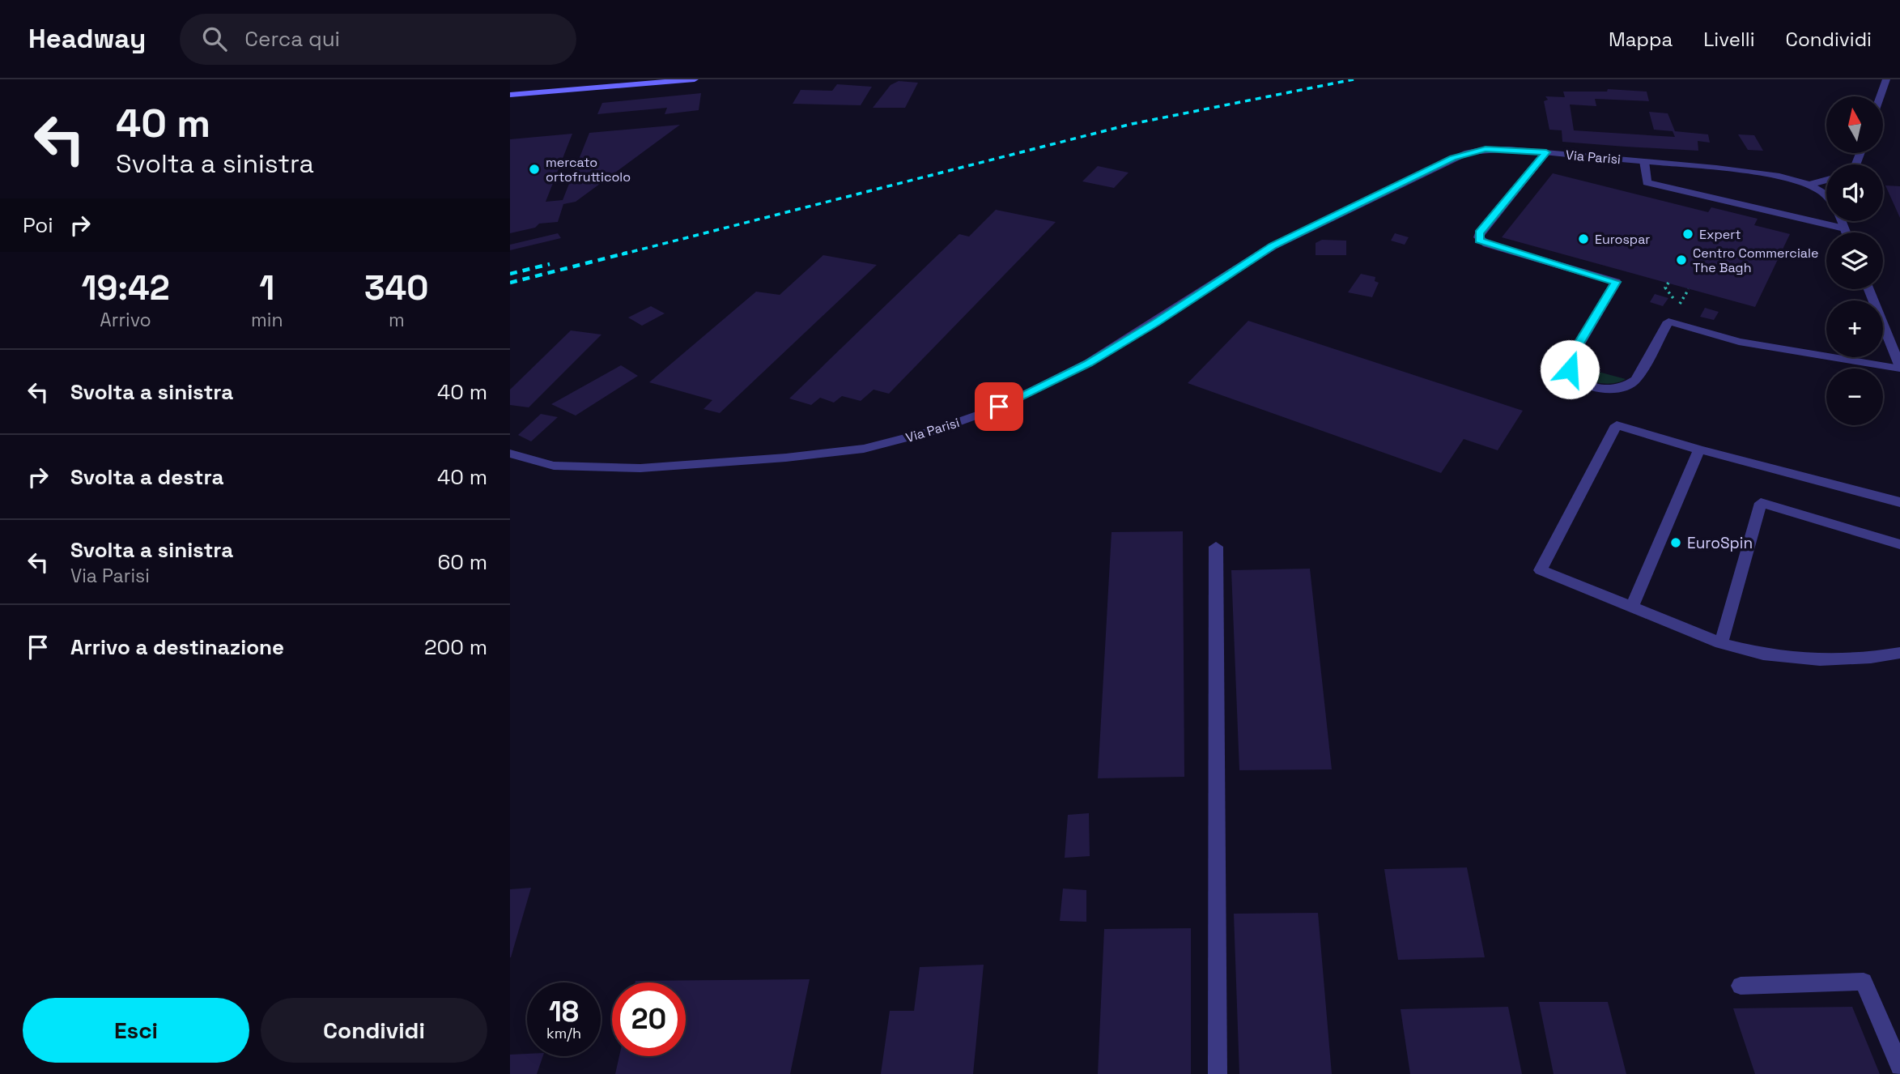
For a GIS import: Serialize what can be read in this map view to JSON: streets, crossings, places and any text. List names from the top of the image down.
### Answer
{
  "streets": {
    "street": ["Via Parisi"]
  },
  "places": [
    "mercato ortofrutticolo",
    "Expert",
    "Eurospar",
    "Centro Commerciale The Bagh",
    "EuroSpin"
  ],
  "north": "top",
  "page": {
    "header": "Headway",
    "search": "Cerca qui",
    "nav": ["Mappa", "Livelli", "Condividi"],
    "turn": ["40 m", "Svolta a sinistra"],
    "map_buttons": ["+", "−"],
    "then": "Poi",
    "eta": [
      "19:42",
      "Arrivo",
      "1",
      "min",
      "340",
      "m"
    ],
    "list": [
      {
        "name": "Svolta a sinistra",
        "value": "40 m"
      },
      {
        "name": "Svolta a destra",
        "value": "40 m"
      },
      {
        "name": "Svolta a sinistra",
        "note": "Via Parisi",
        "value": "60 m"
      },
      {
        "name": "Arrivo a destinazione",
        "value": "200 m"
      }
    ],
    "speed": "18 km/h",
    "limit": "20",
    "buttons": ["Esci", "Condividi"]
  }
}
